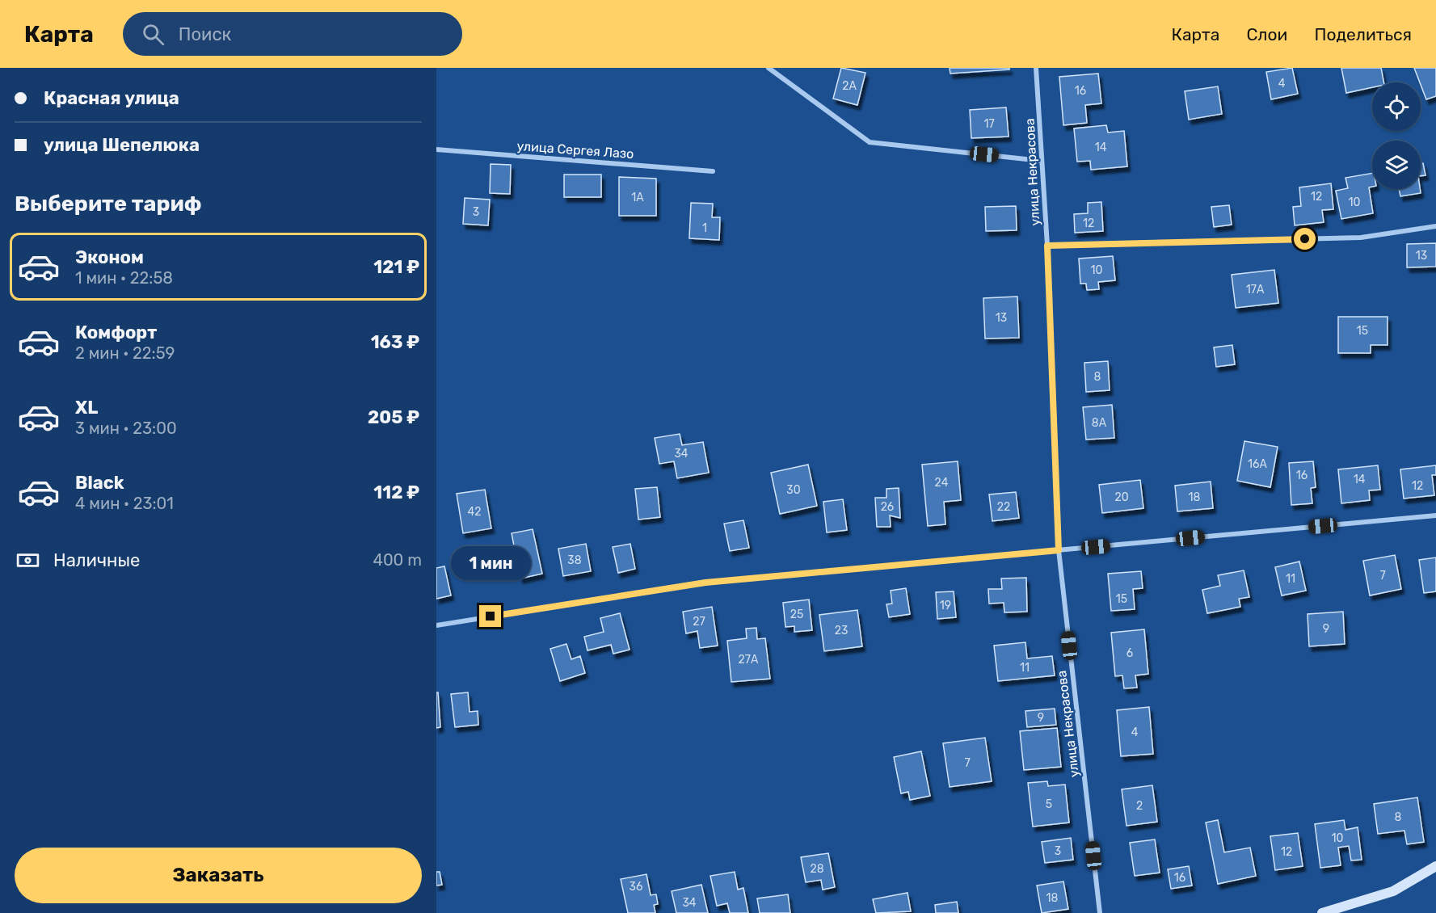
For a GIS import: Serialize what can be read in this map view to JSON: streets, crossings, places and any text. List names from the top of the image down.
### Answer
{
  "streets": {
    "street": ["улица Сергея Лазо", "улица Некрасова"]
  },
  "house_numbers": [
    "4",
    "2А",
    "16",
    "17",
    "14",
    "12",
    "1А",
    "10",
    "3",
    "12",
    "1",
    "13",
    "10",
    "17А",
    "13",
    "15",
    "8",
    "8А",
    "34",
    "16А",
    "16",
    "14",
    "24",
    "12",
    "30",
    "20",
    "18",
    "26",
    "22",
    "42",
    "38",
    "7",
    "11",
    "15",
    "19",
    "25",
    "27",
    "9",
    "23",
    "6",
    "27А",
    "11",
    "9",
    "4",
    "7",
    "5",
    "2",
    "8",
    "10",
    "3",
    "12",
    "28",
    "16",
    "36",
    "18",
    "34"
  ],
  "page": {
    "header": "Карта",
    "search": "Поиск",
    "nav": ["Карта", "Слои", "Поделиться"],
    "banner": ["Красная улица", "улица Шепелюка"],
    "heading": "Выберите тариф",
    "list": [
      {
        "name": "Эконом",
        "note": "1 мин · 22:58",
        "value": "121 ₽"
      },
      {
        "name": "Комфорт",
        "note": "2 мин · 22:59",
        "value": "163 ₽"
      },
      {
        "name": "XL",
        "note": "3 мин · 23:00",
        "value": "205 ₽"
      },
      {
        "name": "Black",
        "note": "4 мин · 23:01",
        "value": "112 ₽"
      }
    ],
    "pay": ["Наличные", "400 m"],
    "bubble": "1 мин",
    "buttons": "Заказать"
  }
}
